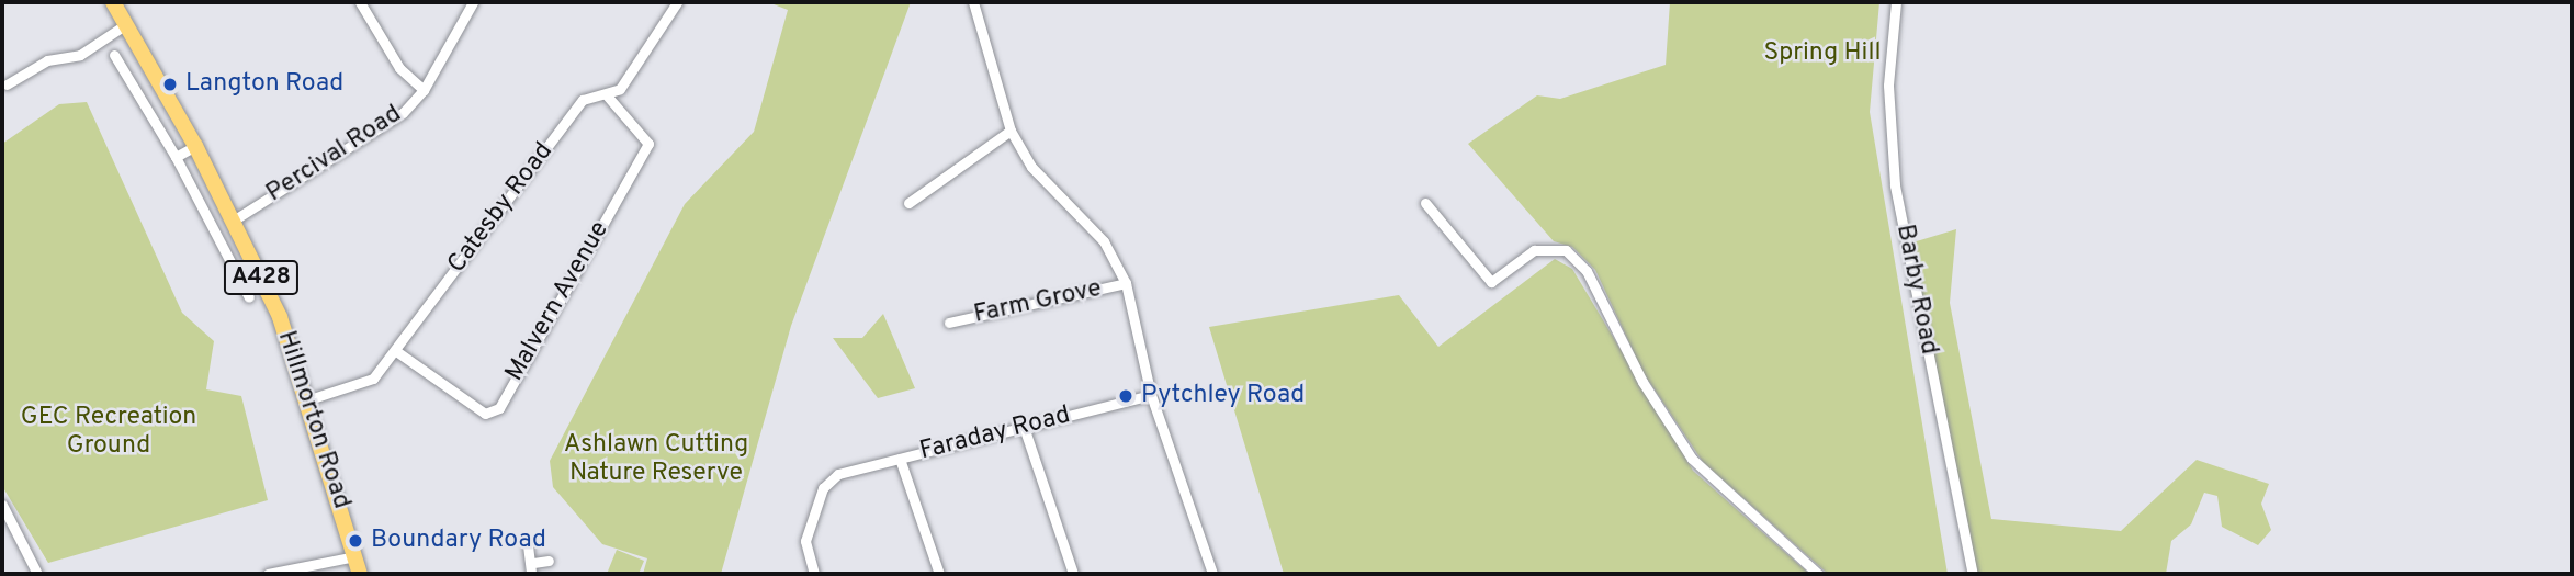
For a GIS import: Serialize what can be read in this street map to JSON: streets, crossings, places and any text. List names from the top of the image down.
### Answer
{
  "streets": {
    "highway": ["A428", "Hillmorton Road"],
    "street": [
      "Percival Road",
      "Catesby Road",
      "Barby Road",
      "Malvern Avenue",
      "Farm Grove",
      "Faraday Road"
    ]
  },
  "crossings": [
    ["Percival Road", "Hillmorton Road"],
    ["Catesby Road", "Malvern Avenue"],
    ["Catesby Road", "Hillmorton Road"]
  ],
  "parks": ["Spring Hill", "GEC Recreation Ground", "Ashlawn Cutting Nature Reserve"],
  "places": ["Langton Road", "Pytchley Road", "Boundary Road"]
}
